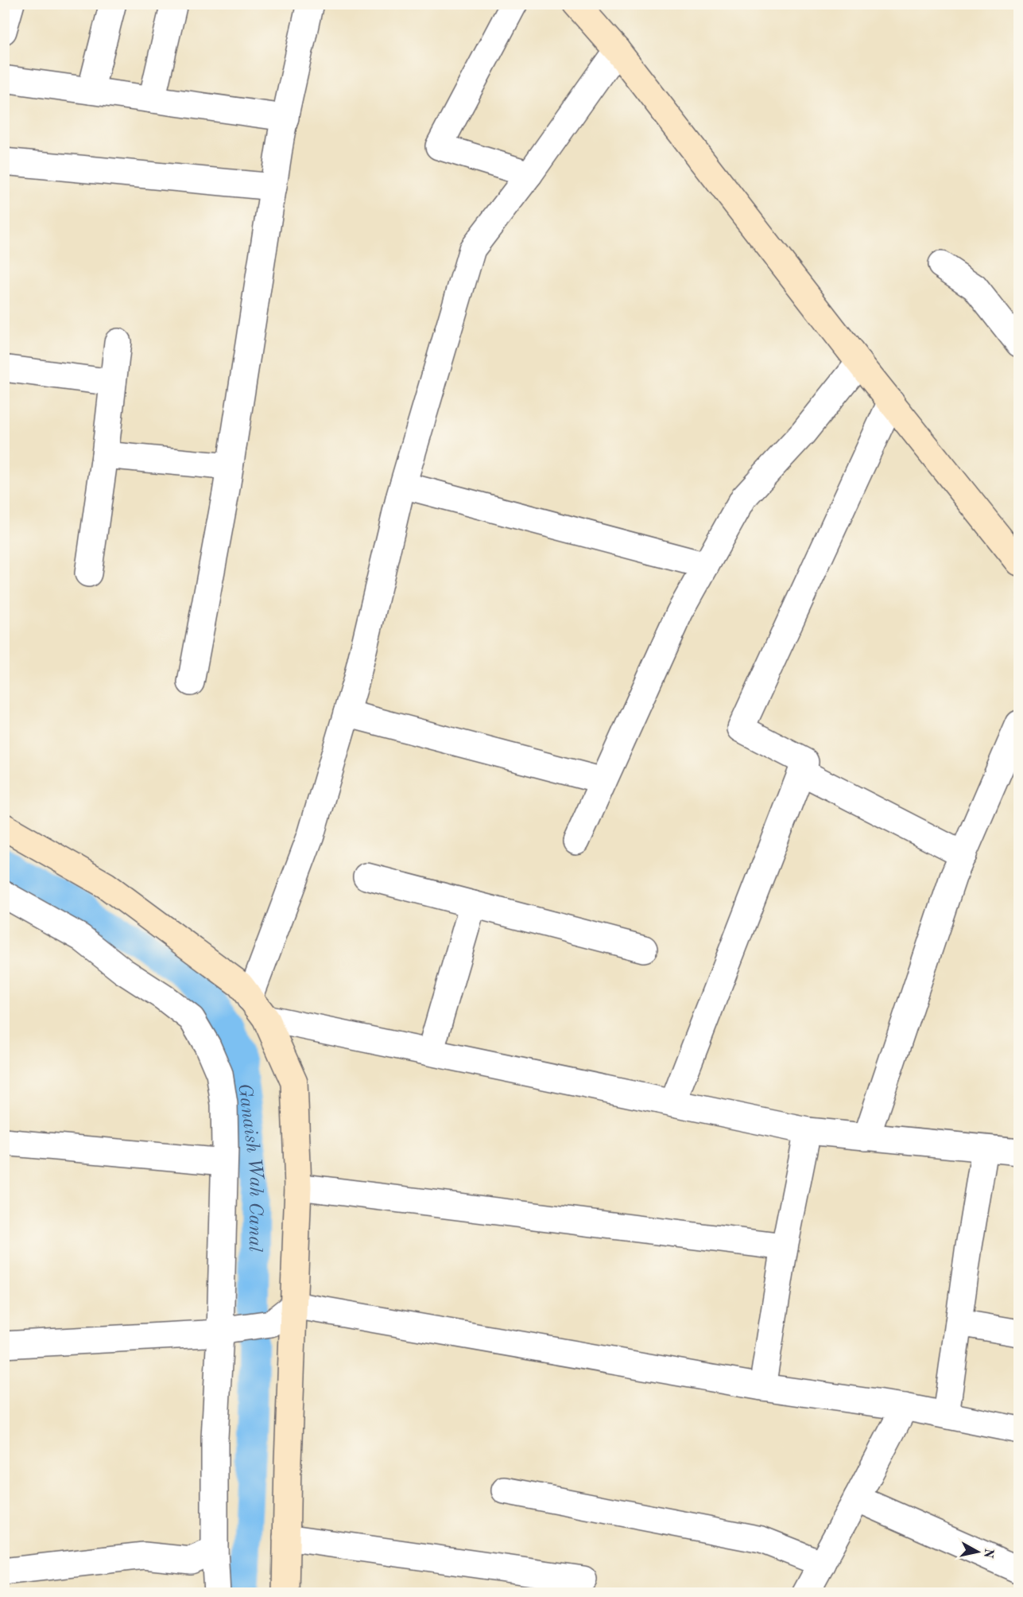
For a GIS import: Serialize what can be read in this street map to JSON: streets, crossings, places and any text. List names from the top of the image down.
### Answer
{
  "water": ["Ganaish Wah Canal"],
  "north": "right"
}
